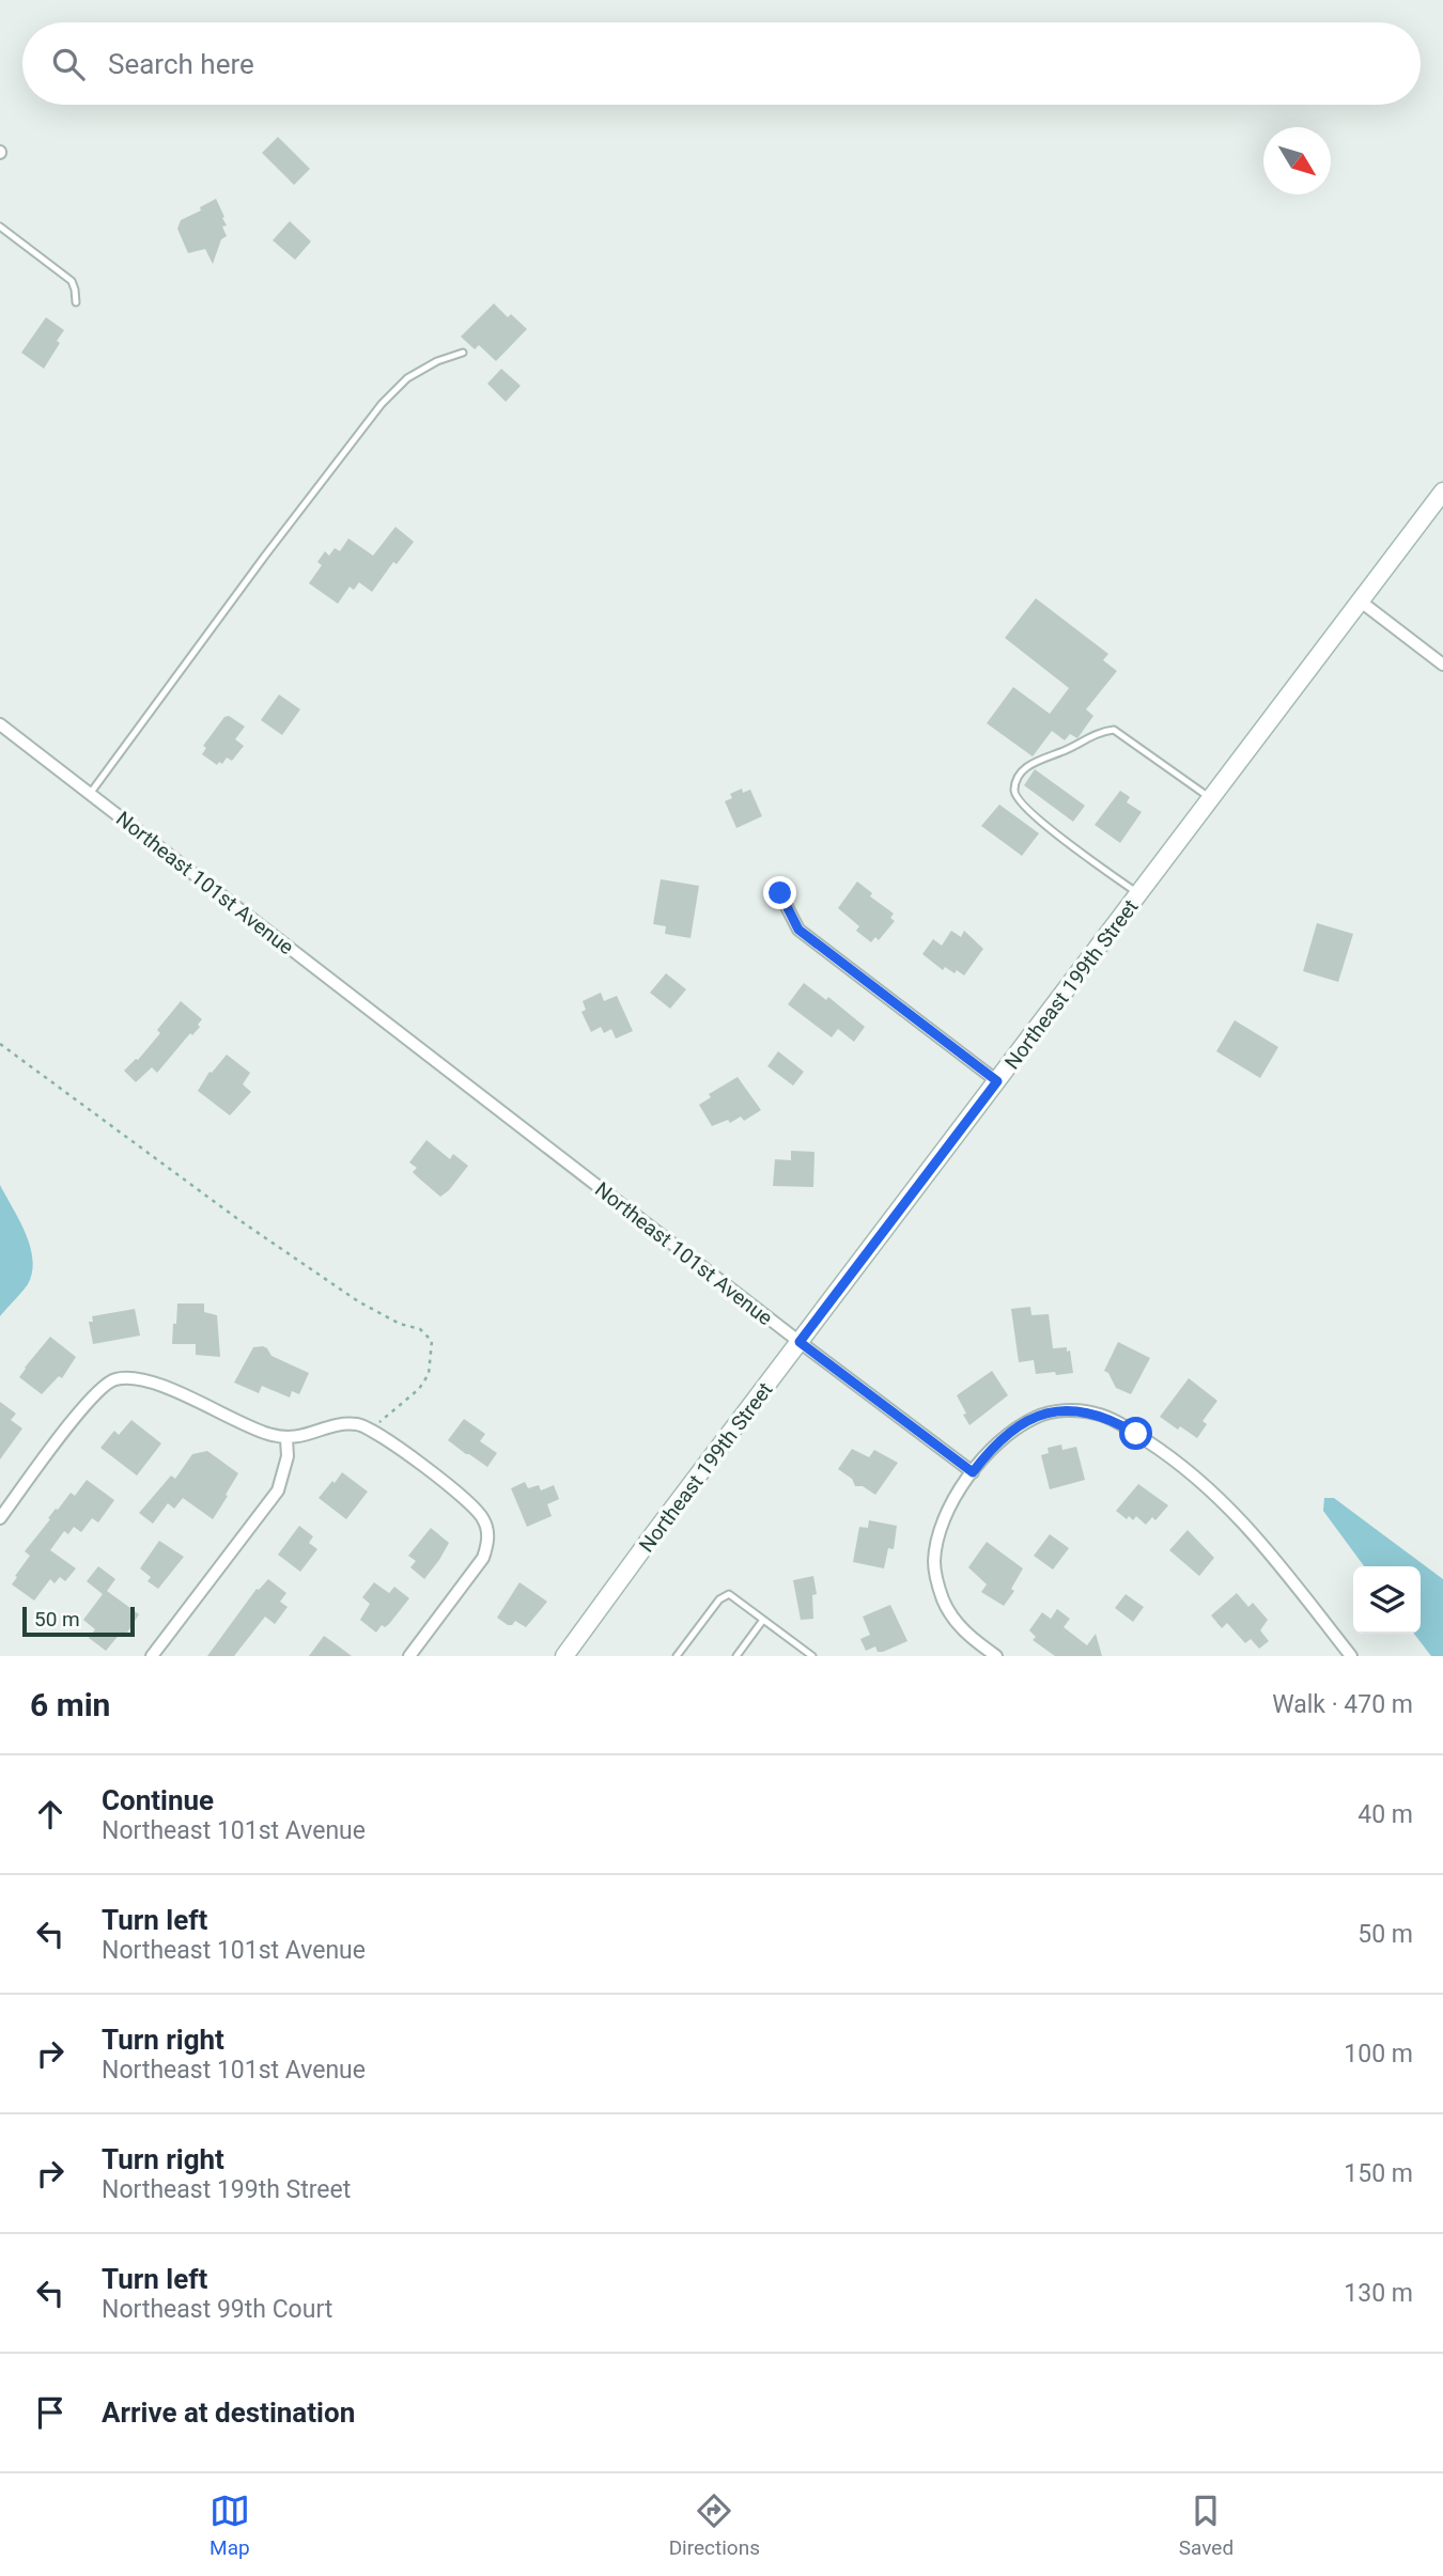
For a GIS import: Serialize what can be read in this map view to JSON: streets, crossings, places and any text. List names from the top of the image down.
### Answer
{
  "streets": {
    "main road": ["Northeast 199th Street"],
    "street": ["Northeast 101st Avenue"]
  },
  "crossings": [
    ["Northeast 101st Avenue", "Northeast 199th Street"]
  ],
  "scale_bar": "50 m",
  "north": "bottom right",
  "page": {
    "search": "Search here",
    "scale": "50 m",
    "heading": ["6 min", "Walk · 470 m"],
    "list": [
      ["Continue", "Northeast 101st Avenue", "40 m"],
      ["Turn left", "Northeast 101st Avenue", "50 m"],
      ["Turn right", "Northeast 101st Avenue", "100 m"],
      ["Turn right", "Northeast 199th Street", "150 m"],
      ["Turn left", "Northeast 99th Court", "130 m"],
      "Arrive at destination"
    ],
    "nav": ["Map", "Directions", "Saved"]
  }
}
